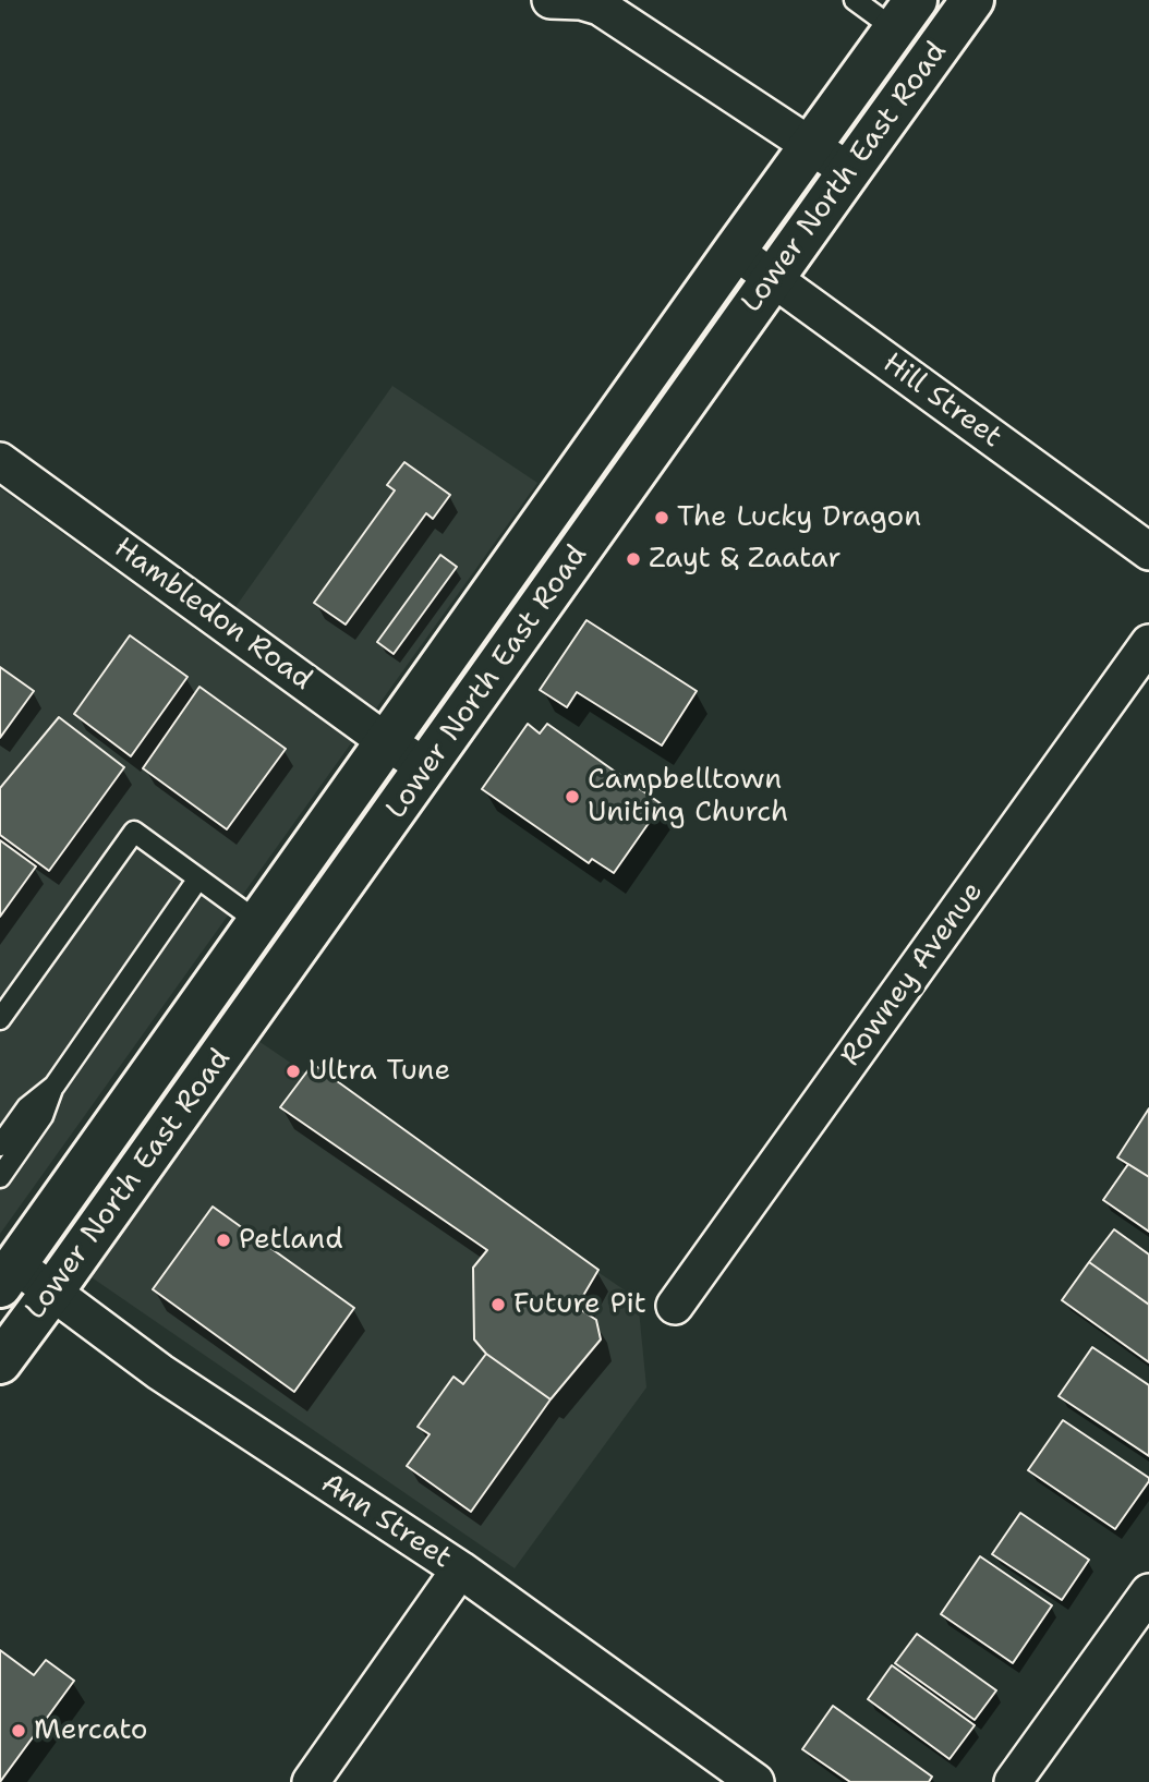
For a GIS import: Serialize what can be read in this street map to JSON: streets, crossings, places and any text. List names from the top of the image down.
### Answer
{
  "streets": {
    "main road": ["Lower North East Road"],
    "street": [
      "Hill Street",
      "Hambledon Road",
      "Rowney Avenue",
      "Ann Street"
    ]
  },
  "crossings": [
    ["Lower North East Road", "Hill Street"],
    ["Lower North East Road", "Hambledon Road"],
    ["Lower North East Road", "Ann Street"]
  ],
  "places": [
    "The Lucky Dragon",
    "Zayt & Zaatar",
    "Campbelltown Uniting Church",
    "Ultra Tune",
    "Petland",
    "Future Pit",
    "Mercato"
  ]
}
